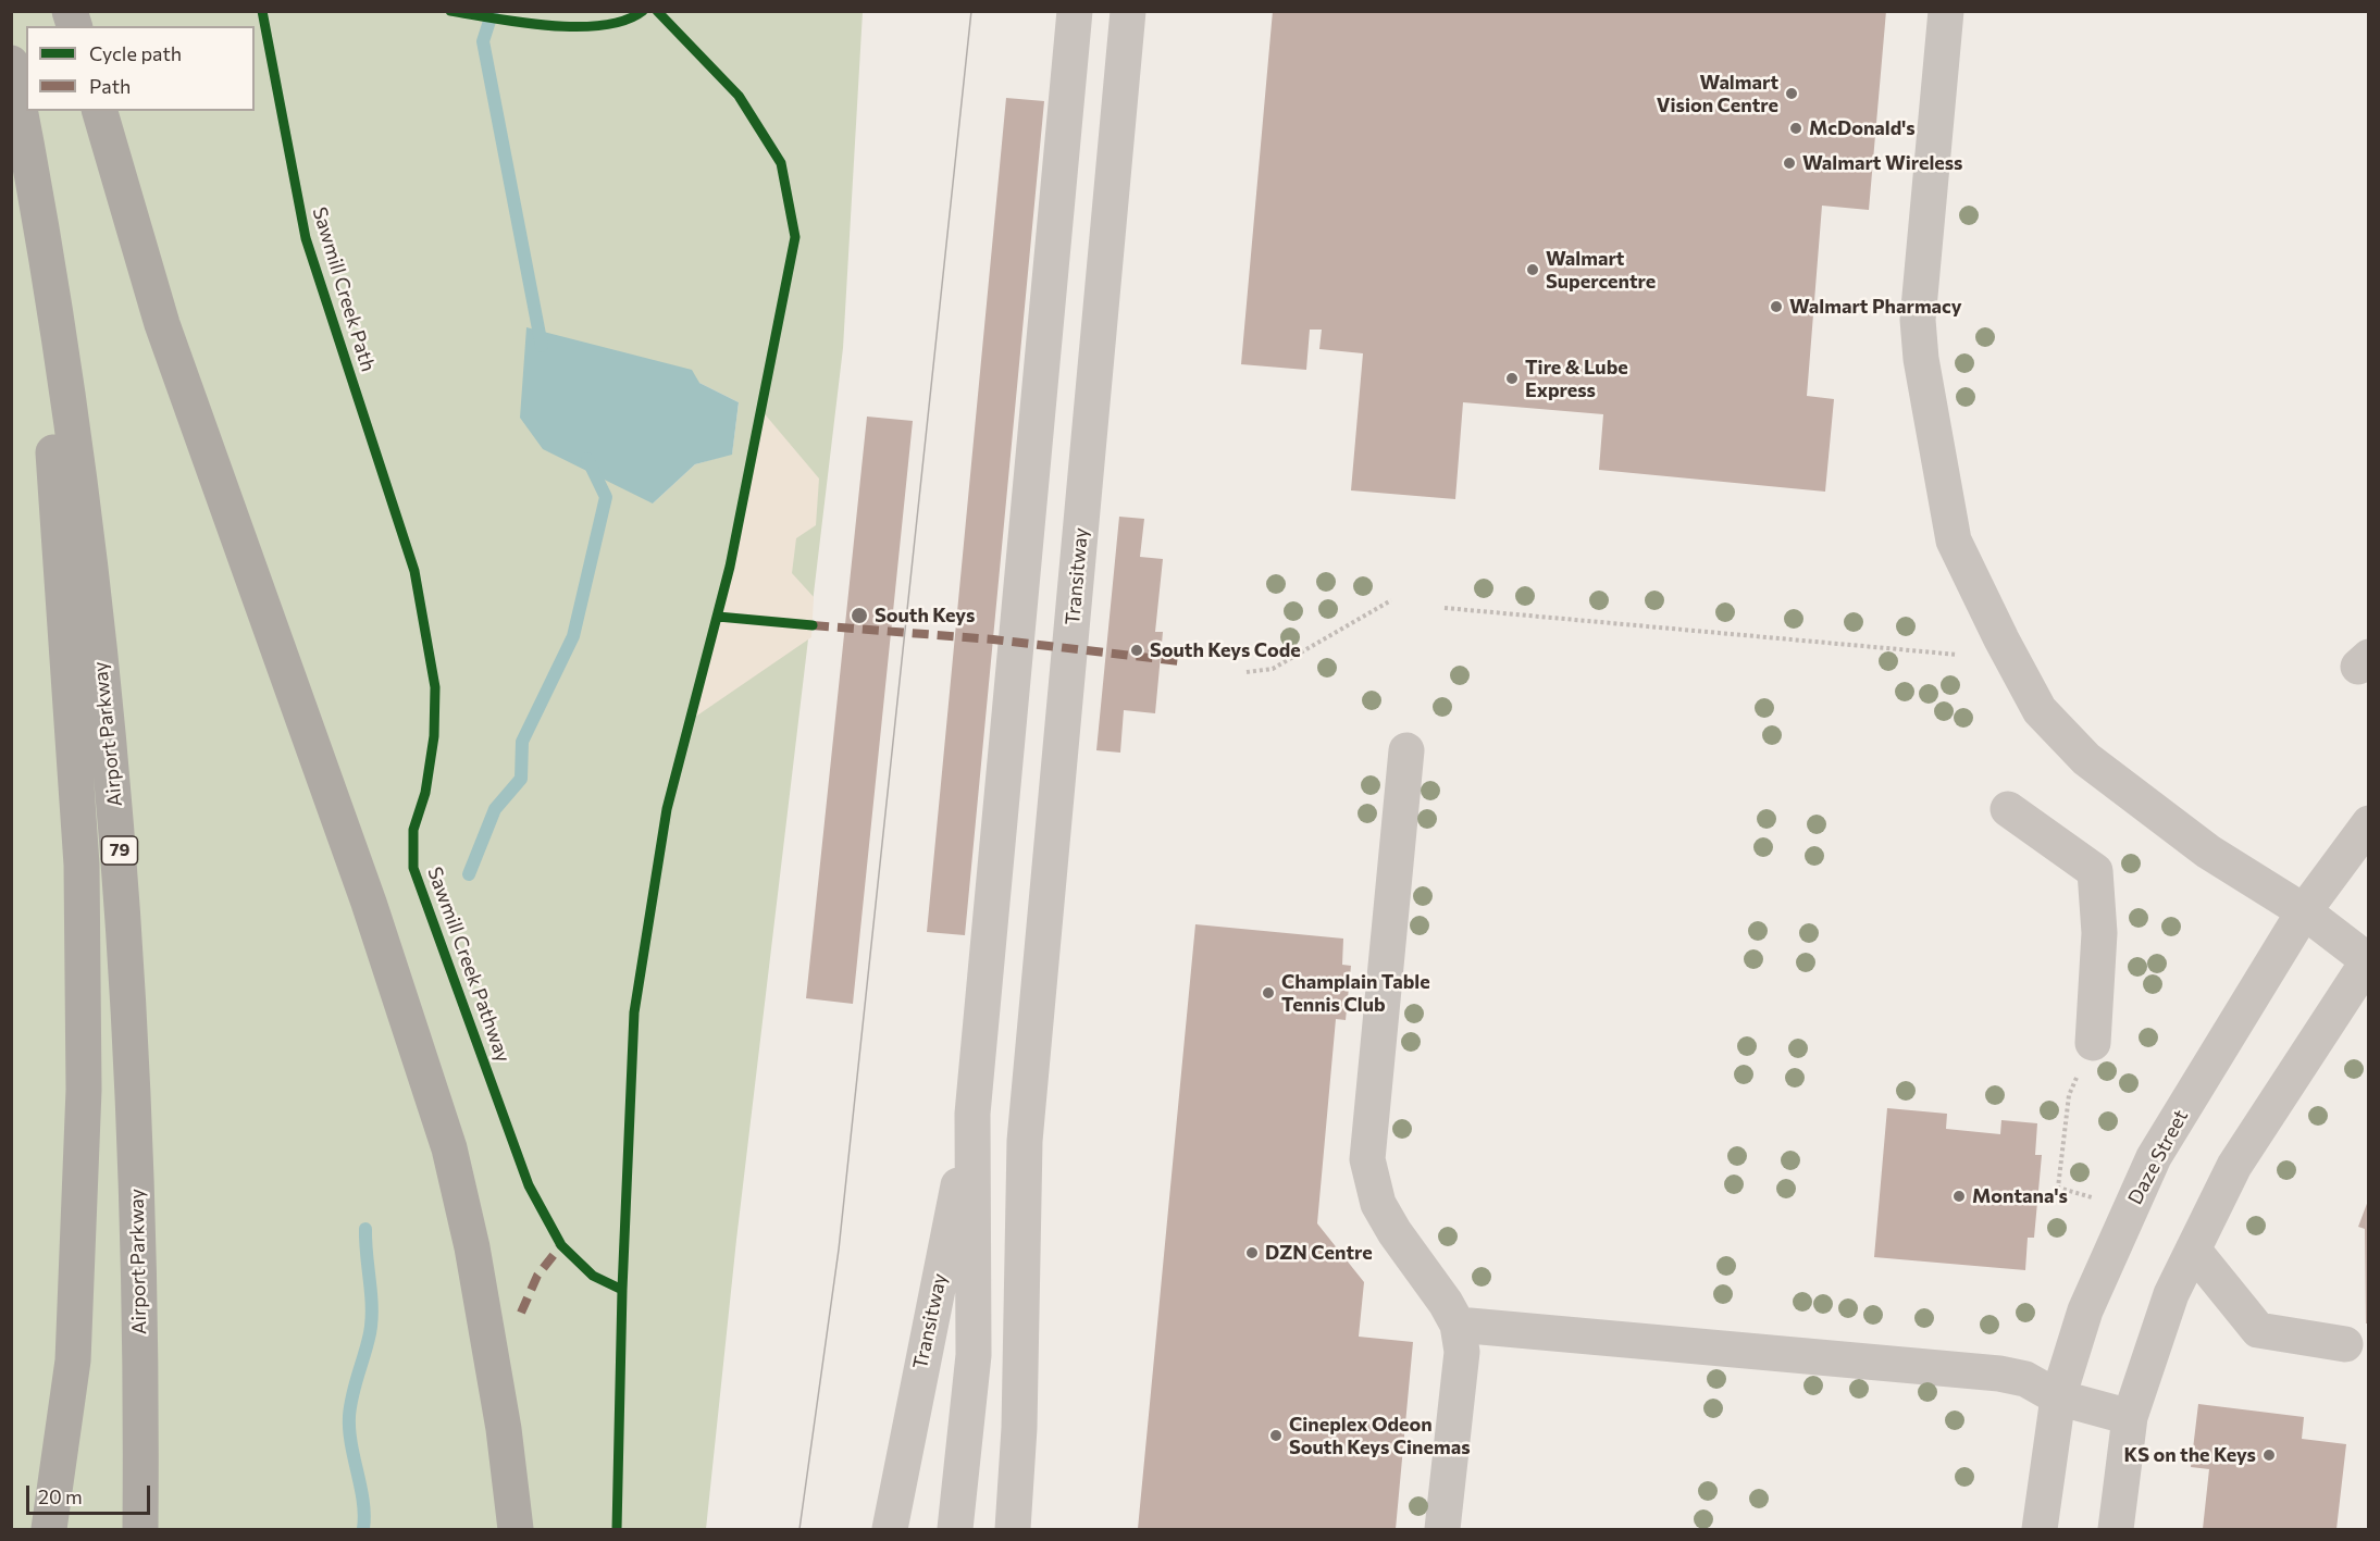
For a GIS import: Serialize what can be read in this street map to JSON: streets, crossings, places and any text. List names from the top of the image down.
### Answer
{
  "streets": {
    "highway": ["Airport Parkway", "79"],
    "street": ["Transitway", "Daze Street"],
    "cycle path": ["Sawmill Creek Path"]
  },
  "places": [
    "Walmart Vision Centre",
    "McDonald's",
    "Walmart Wireless",
    "Walmart Supercentre",
    "Walmart Pharmacy",
    "Tire & Lube Express",
    "South Keys",
    "South Keys Code",
    "Champlain Table Tennis Club",
    "Montana's",
    "DZN Centre",
    "Cineplex Odeon South Keys Cinemas",
    "KS on the Keys"
  ],
  "legend": ["Cycle path", "Path"],
  "scale_bar": "20 m"
}
